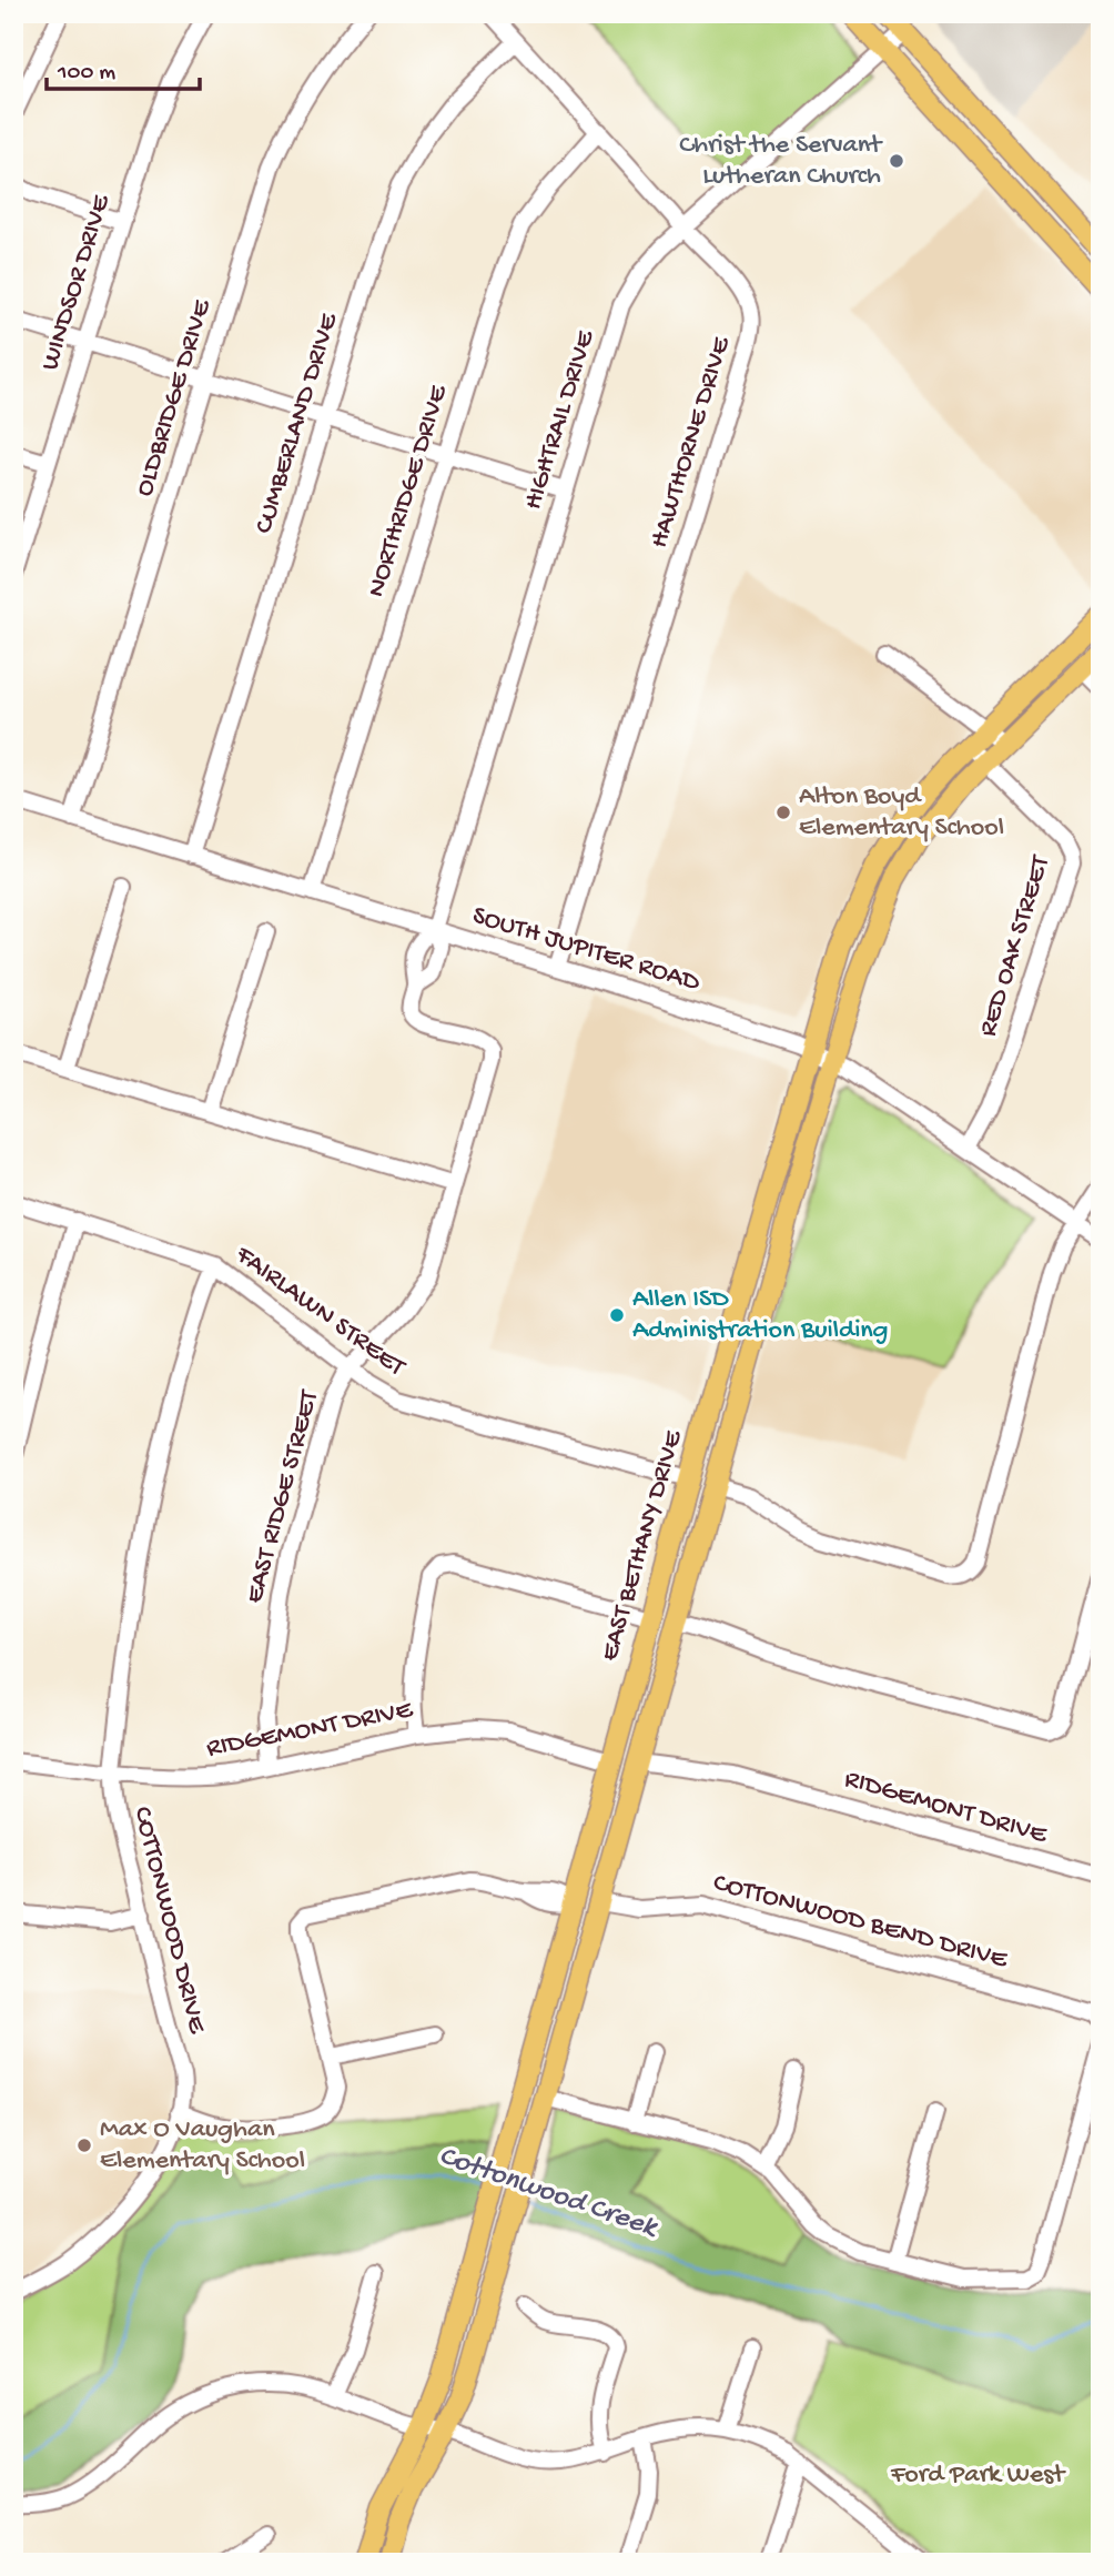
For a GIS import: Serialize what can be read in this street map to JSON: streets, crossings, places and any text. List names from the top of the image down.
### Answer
{
  "streets": {
    "main road": ["EAST BETHANY DRIVE"],
    "street": [
      "WINDSOR DRIVE",
      "OLDBRIDGE DRIVE",
      "HIGHTRAIL DRIVE",
      "CUMBERLAND DRIVE",
      "HAWTHORNE DRIVE",
      "NORTHRIDGE DRIVE",
      "RED OAK STREET",
      "SOUTH JUPITER ROAD",
      "FAIRLAWN STREET",
      "EAST RIDGE STREET",
      "RIDGEMONT DRIVE",
      "COTTONWOOD DRIVE",
      "COTTONWOOD BEND DRIVE"
    ]
  },
  "crossings": [
    ["OLDBRIDGE DRIVE", "SOUTH JUPITER ROAD"],
    ["HIGHTRAIL DRIVE", "HAWTHORNE DRIVE"],
    ["HIGHTRAIL DRIVE", "SOUTH JUPITER ROAD"],
    ["HIGHTRAIL DRIVE", "EAST RIDGE STREET"],
    ["CUMBERLAND DRIVE", "HAWTHORNE DRIVE"],
    ["CUMBERLAND DRIVE", "SOUTH JUPITER ROAD"],
    ["HAWTHORNE DRIVE", "NORTHRIDGE DRIVE"],
    ["HAWTHORNE DRIVE", "SOUTH JUPITER ROAD"],
    ["NORTHRIDGE DRIVE", "SOUTH JUPITER ROAD"],
    ["RED OAK STREET", "SOUTH JUPITER ROAD"],
    ["RED OAK STREET", "EAST BETHANY DRIVE"],
    ["SOUTH JUPITER ROAD", "EAST BETHANY DRIVE"],
    ["FAIRLAWN STREET", "EAST RIDGE STREET"],
    ["FAIRLAWN STREET", "EAST BETHANY DRIVE"],
    ["FAIRLAWN STREET", "COTTONWOOD DRIVE"],
    ["EAST RIDGE STREET", "RIDGEMONT DRIVE"],
    ["EAST BETHANY DRIVE", "RIDGEMONT DRIVE"],
    ["EAST BETHANY DRIVE", "COTTONWOOD BEND DRIVE"],
    ["RIDGEMONT DRIVE", "COTTONWOOD DRIVE"]
  ],
  "water": ["Cottonwood Creek"],
  "parks": ["Ford Park West"],
  "places": [
    "Christ the Servant Lutheran Church",
    "Alton Boyd Elementary School",
    "Allen ISD Administration Building",
    "Max O Vaughan Elementary School"
  ],
  "scale_bar": "100 m"
}
